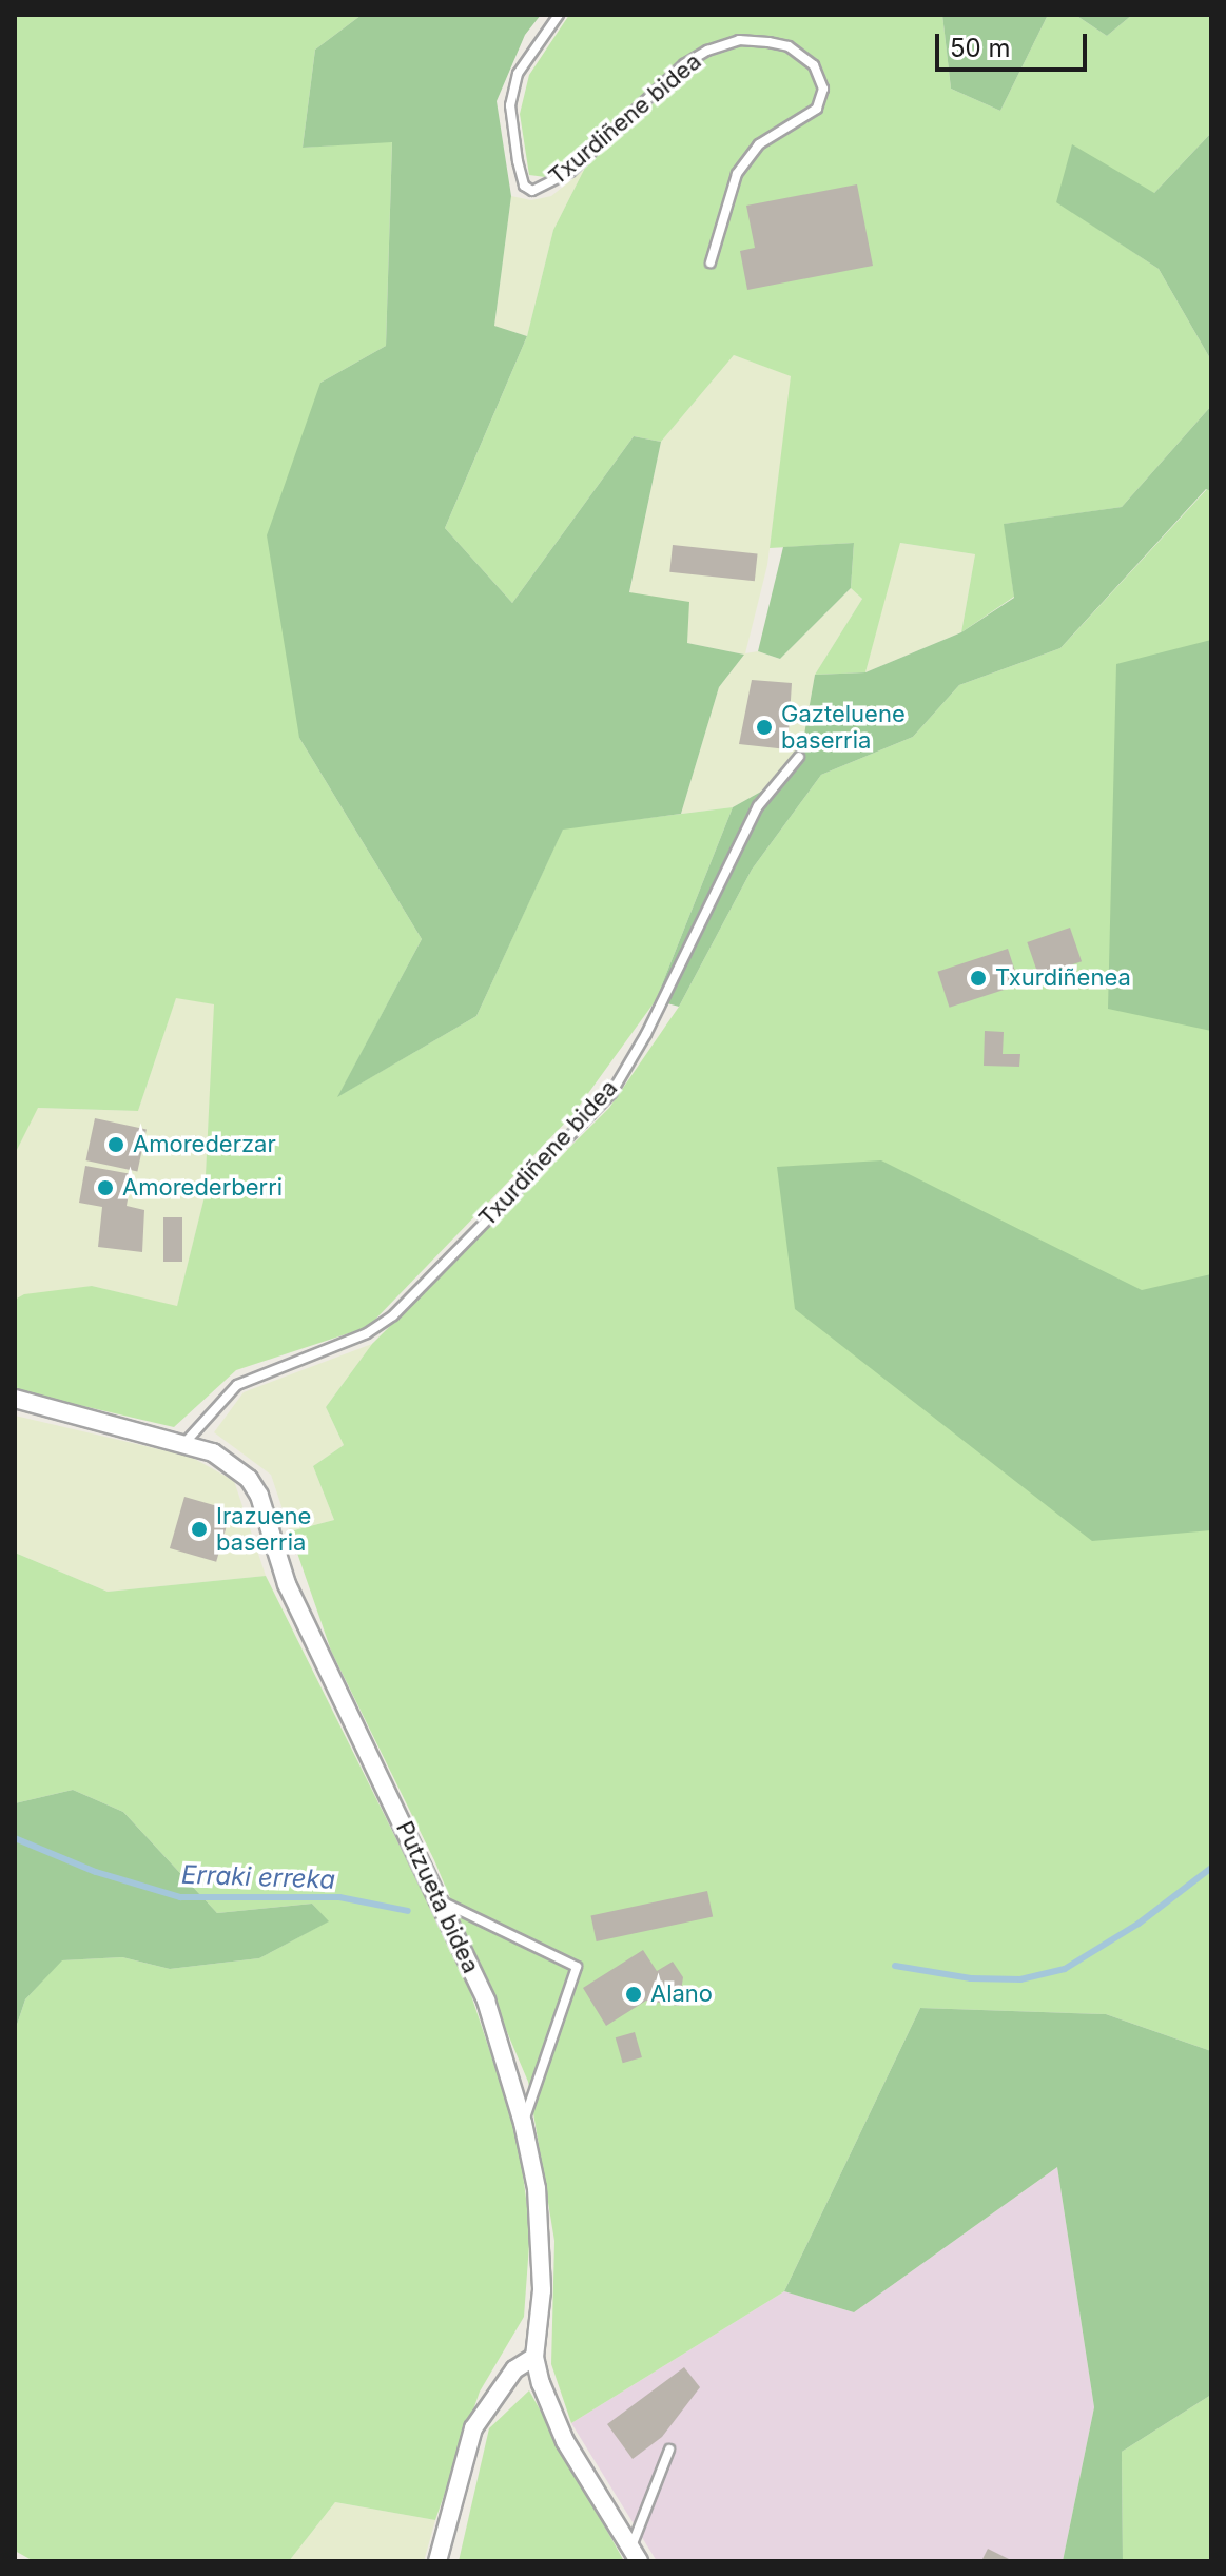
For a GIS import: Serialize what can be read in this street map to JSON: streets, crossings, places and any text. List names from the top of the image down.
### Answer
{
  "streets": {
    "street": ["Putzueta bidea"],
    "lane": ["Txurdiñene bidea"]
  },
  "crossings": [
    ["Txurdiñene bidea", "Putzueta bidea"]
  ],
  "water": ["Erraki erreka"],
  "places": [
    "Gazteluene baserria",
    "Txurdiñenea",
    "Amorederzar",
    "Amorederberri",
    "Irazuene baserria",
    "Alano"
  ],
  "scale_bar": "50 m"
}
